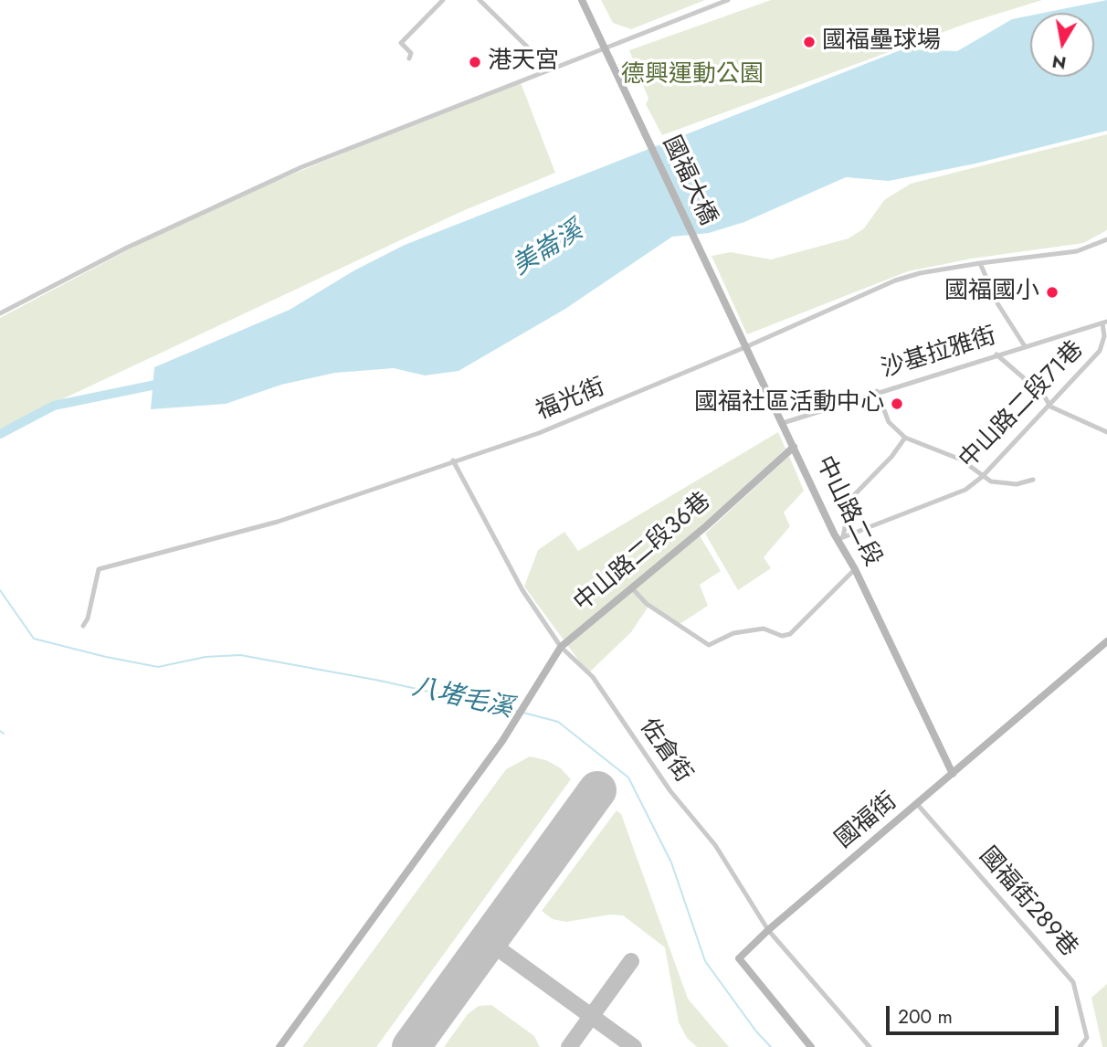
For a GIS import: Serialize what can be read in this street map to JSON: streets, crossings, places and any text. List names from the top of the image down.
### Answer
{
  "streets": {
    "street": [
      "國福大橋",
      "沙基拉雅街",
      "福光街",
      "中山路二段71巷",
      "中山路二段",
      "中山路二段36巷",
      "佐倉街",
      "國福街",
      "國福街289巷"
    ]
  },
  "crossings": [
    ["國福大橋", "中山路二段"],
    ["沙基拉雅街", "中山路二段71巷"],
    ["沙基拉雅街", "中山路二段"],
    ["福光街", "中山路二段"],
    ["福光街", "佐倉街"],
    ["中山路二段71巷", "中山路二段"],
    ["中山路二段", "中山路二段36巷"],
    ["中山路二段", "國福街"],
    ["中山路二段36巷", "佐倉街"],
    ["佐倉街", "國福街"],
    ["國福街", "國福街289巷"]
  ],
  "water": ["美崙溪", "八堵毛溪"],
  "parks": ["德興運動公園"],
  "places": [
    "國福壘球場",
    "港天宮",
    "國福國小",
    "國福社區活動中心"
  ],
  "scale_bar": "200 m",
  "north": "bottom"
}
